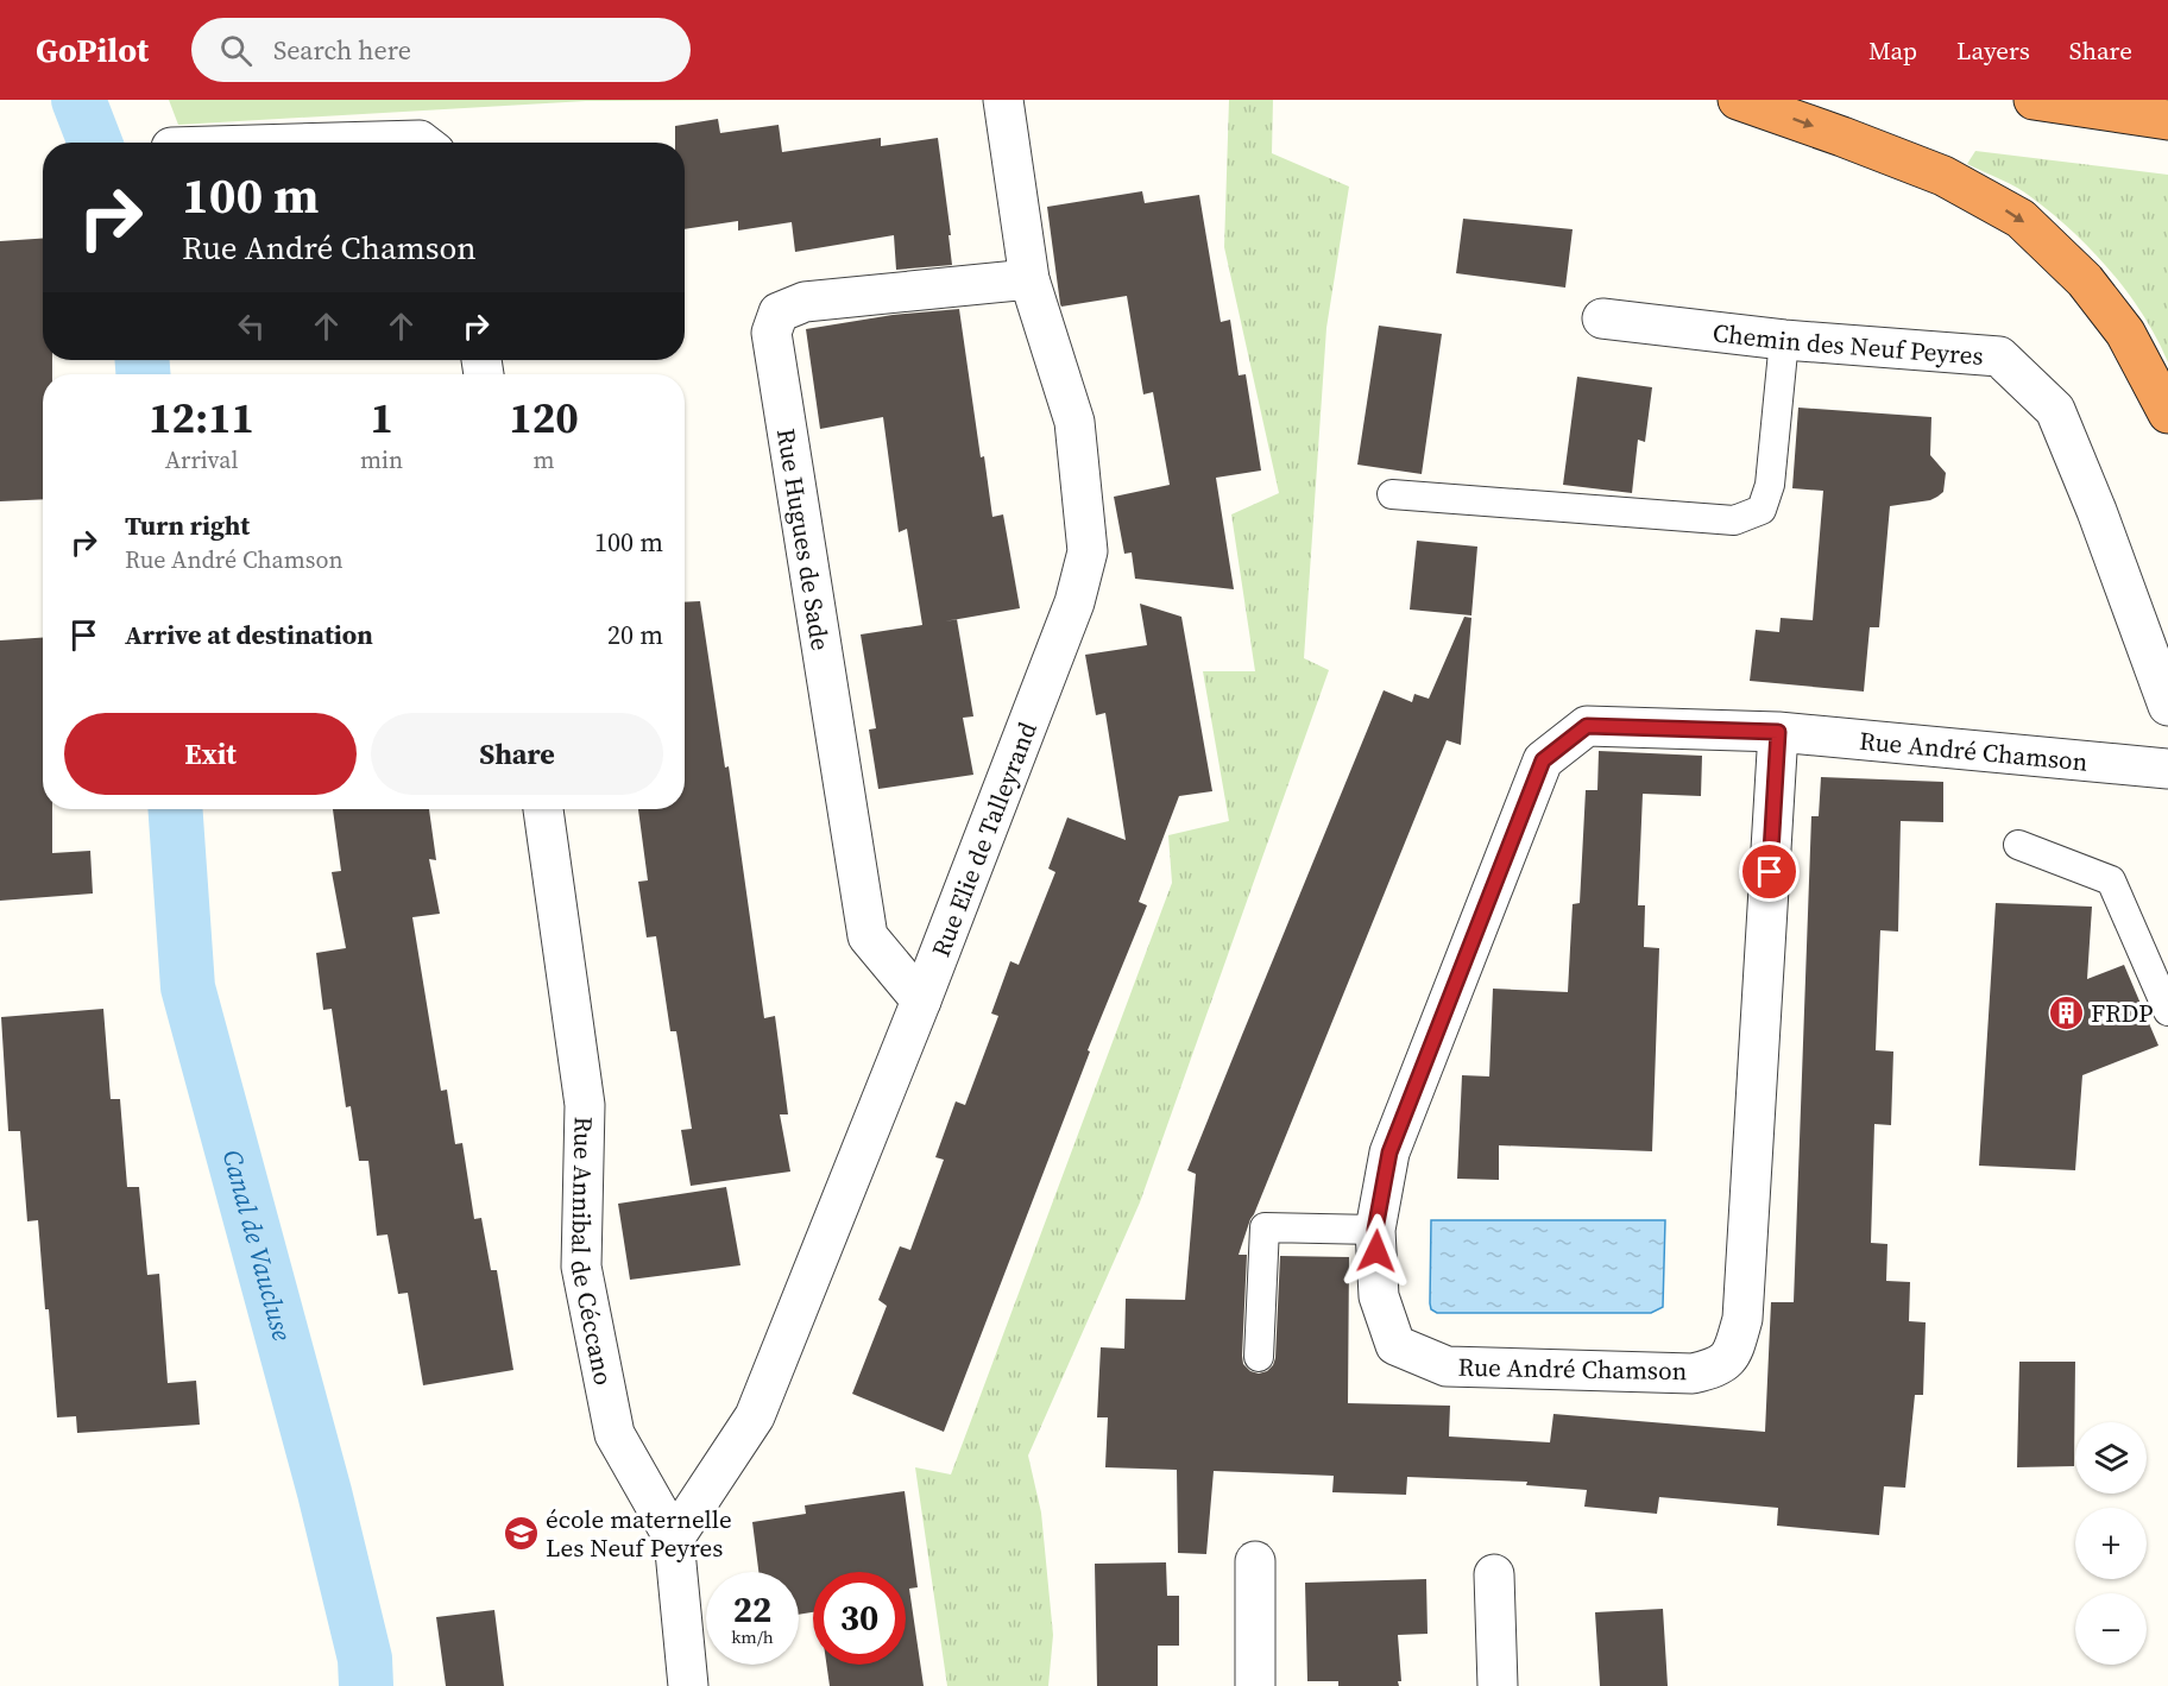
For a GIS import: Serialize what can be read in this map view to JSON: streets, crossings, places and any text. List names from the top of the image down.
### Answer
{
  "streets": {
    "street": [
      "Chemin des Neuf Peyres",
      "Rue Hugues de Sade",
      "Rue André Chamson",
      "Rue Elie de Talleyrand",
      "Rue Annibal de Céccano"
    ]
  },
  "crossings": [
    ["Rue Hugues de Sade", "Rue Elie de Talleyrand"],
    ["Rue Elie de Talleyrand", "Rue Annibal de Céccano"]
  ],
  "water": ["Canal de Vaucluse"],
  "places": {
    "building": ["FRDP"],
    "school or university": ["école maternelle Les Neuf Peyres"]
  },
  "page": {
    "header": "GoPilot",
    "search": "Search here",
    "nav": ["Map", "Layers", "Share"],
    "turn": ["100 m", "Rue André Chamson"],
    "eta": [
      "12:11",
      "Arrival",
      "1",
      "min",
      "120",
      "m"
    ],
    "list": [
      {
        "name": "Turn right",
        "note": "Rue André Chamson",
        "value": "100 m"
      },
      {
        "name": "Arrive at destination",
        "value": "20 m"
      }
    ],
    "buttons": ["Exit", "Share"],
    "map_buttons": ["+", "−"],
    "speed": "22 km/h",
    "limit": "30"
  }
}
